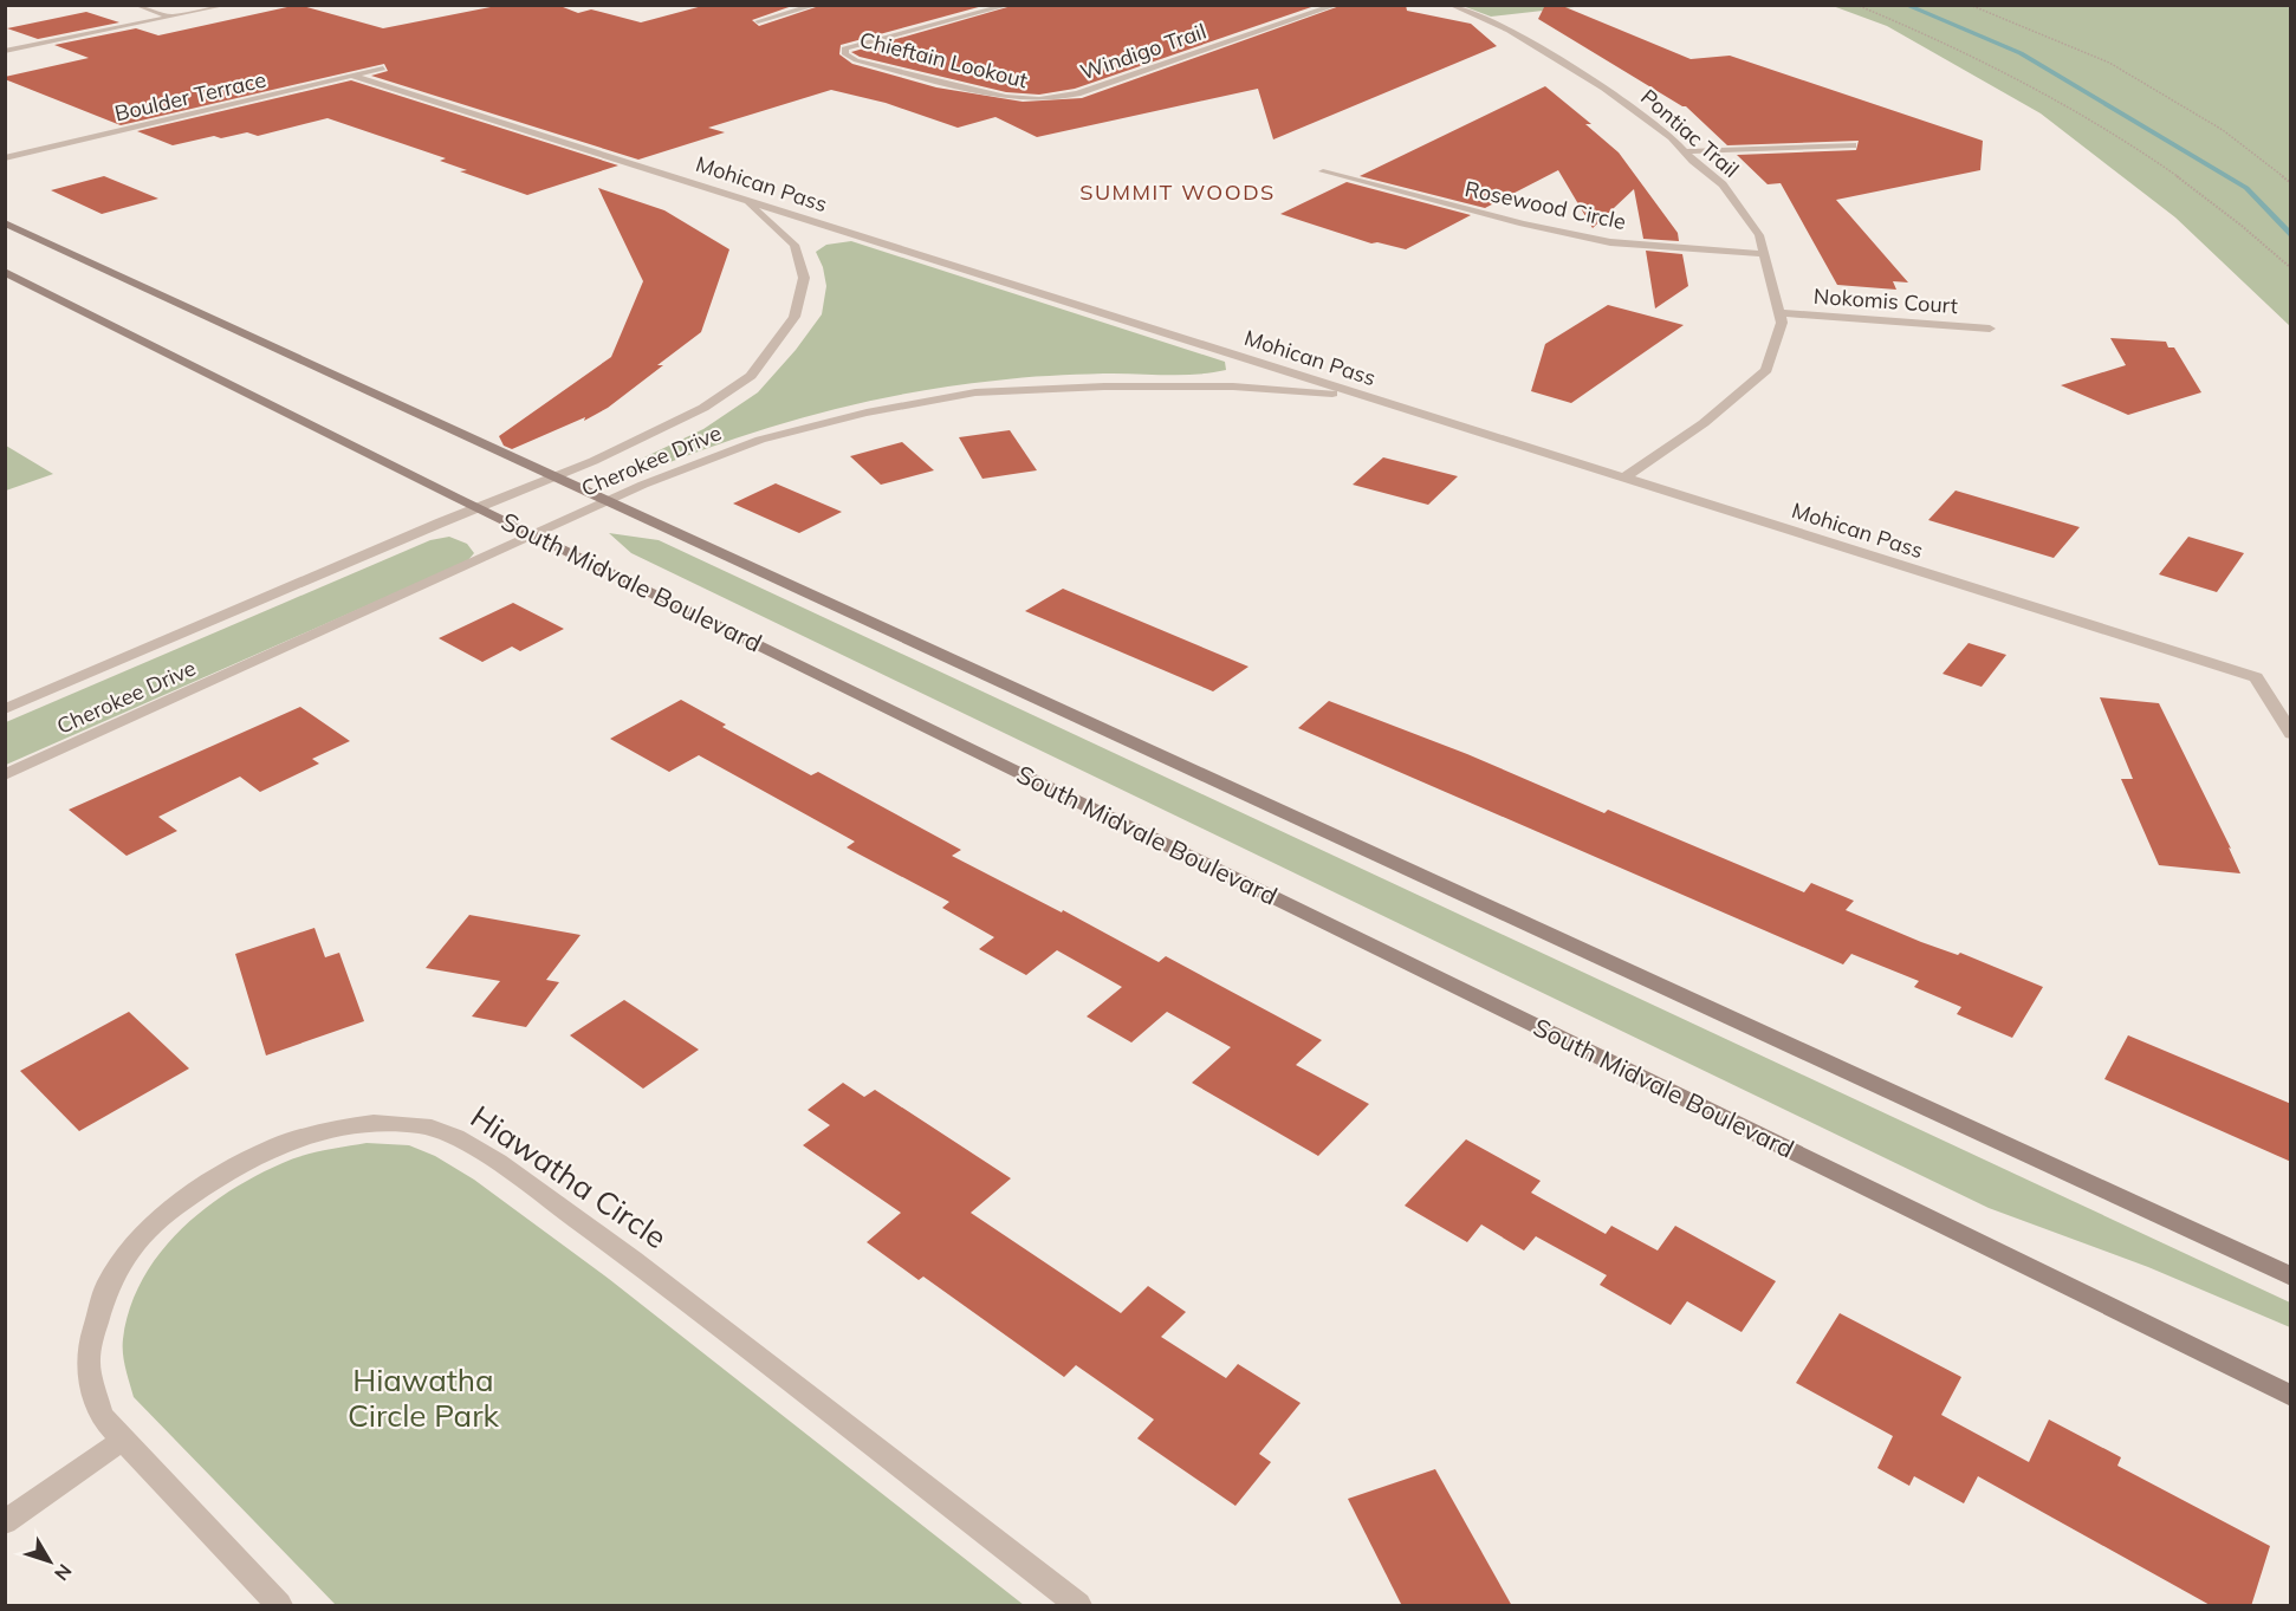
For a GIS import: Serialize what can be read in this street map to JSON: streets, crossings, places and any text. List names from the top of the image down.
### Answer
{
  "streets": {
    "main road": ["South Midvale Boulevard"],
    "street": [
      "Windigo Trail",
      "Chieftain Lookout",
      "Boulder Terrace",
      "Pontiac Trail",
      "Mohican Pass",
      "Rosewood Circle",
      "Nokomis Court",
      "Cherokee Drive",
      "Hiawatha Circle"
    ]
  },
  "crossings": [
    ["Windigo Trail", "Chieftain Lookout"],
    ["Boulder Terrace", "Mohican Pass"],
    ["Pontiac Trail", "Mohican Pass"],
    ["Pontiac Trail", "Rosewood Circle"],
    ["Pontiac Trail", "Nokomis Court"],
    ["Mohican Pass", "Cherokee Drive"],
    ["Cherokee Drive", "South Midvale Boulevard"]
  ],
  "districts": ["SUMMIT WOODS"],
  "parks": ["Hiawatha Circle Park"],
  "north": "bottom right"
}
